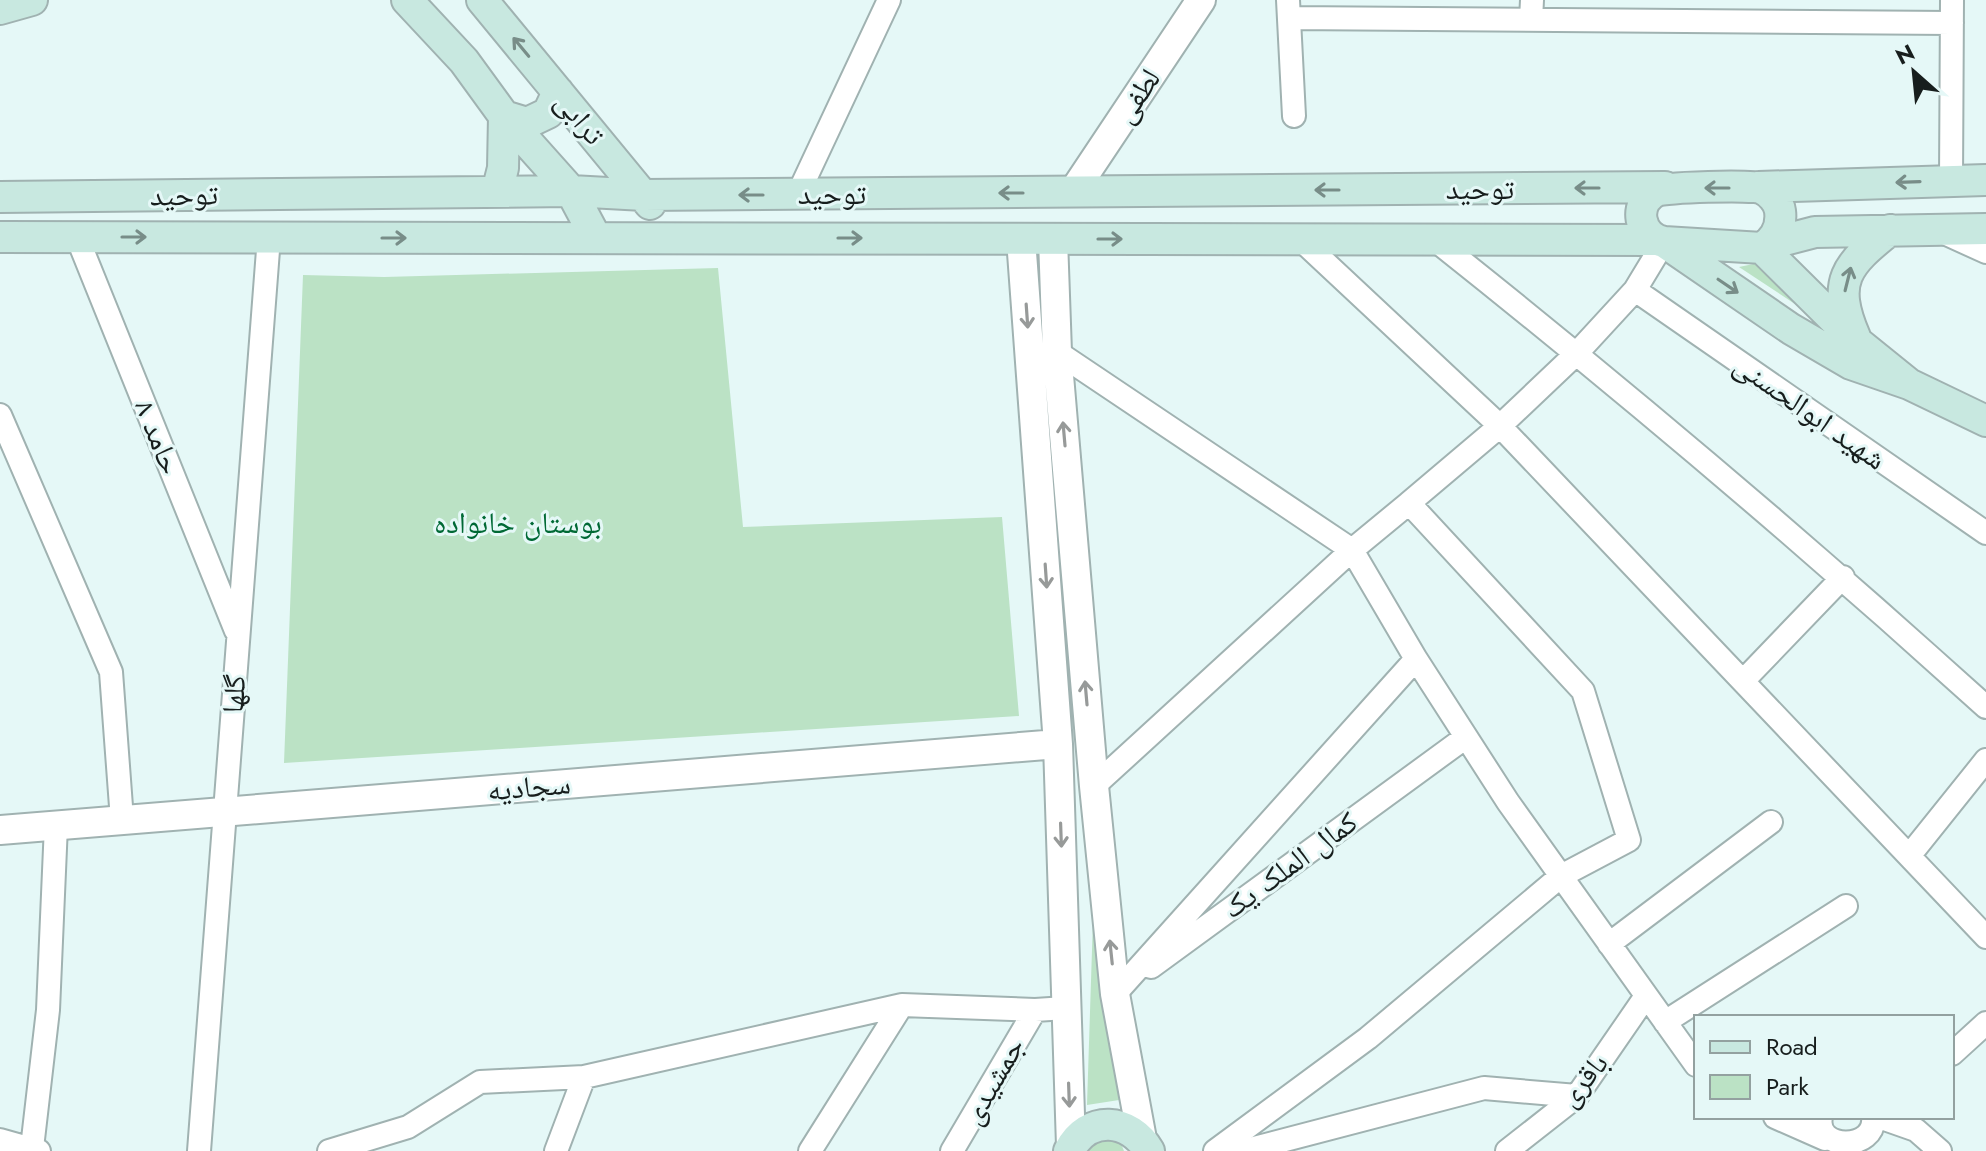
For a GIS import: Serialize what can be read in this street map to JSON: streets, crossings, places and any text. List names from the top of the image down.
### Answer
{
  "streets": {
    "main road": ["ترابی", "توحید"],
    "street": [
      "لطفی",
      "شهید ابوالحسنی",
      "حامد ۸",
      "گلها",
      "سجادیه",
      "کمال الملک یک",
      "باقری",
      "جمشیدی"
    ]
  },
  "crossings": [
    ["لطفی", "توحید"],
    ["ترابی", "توحید"],
    ["توحید", "حامد ۸"],
    ["توحید", "گلها"],
    ["حامد ۸", "گلها"],
    ["گلها", "سجادیه"]
  ],
  "parks": ["بوستان خانواده"],
  "legend": ["Road", "Park"],
  "north": "top left"
}
